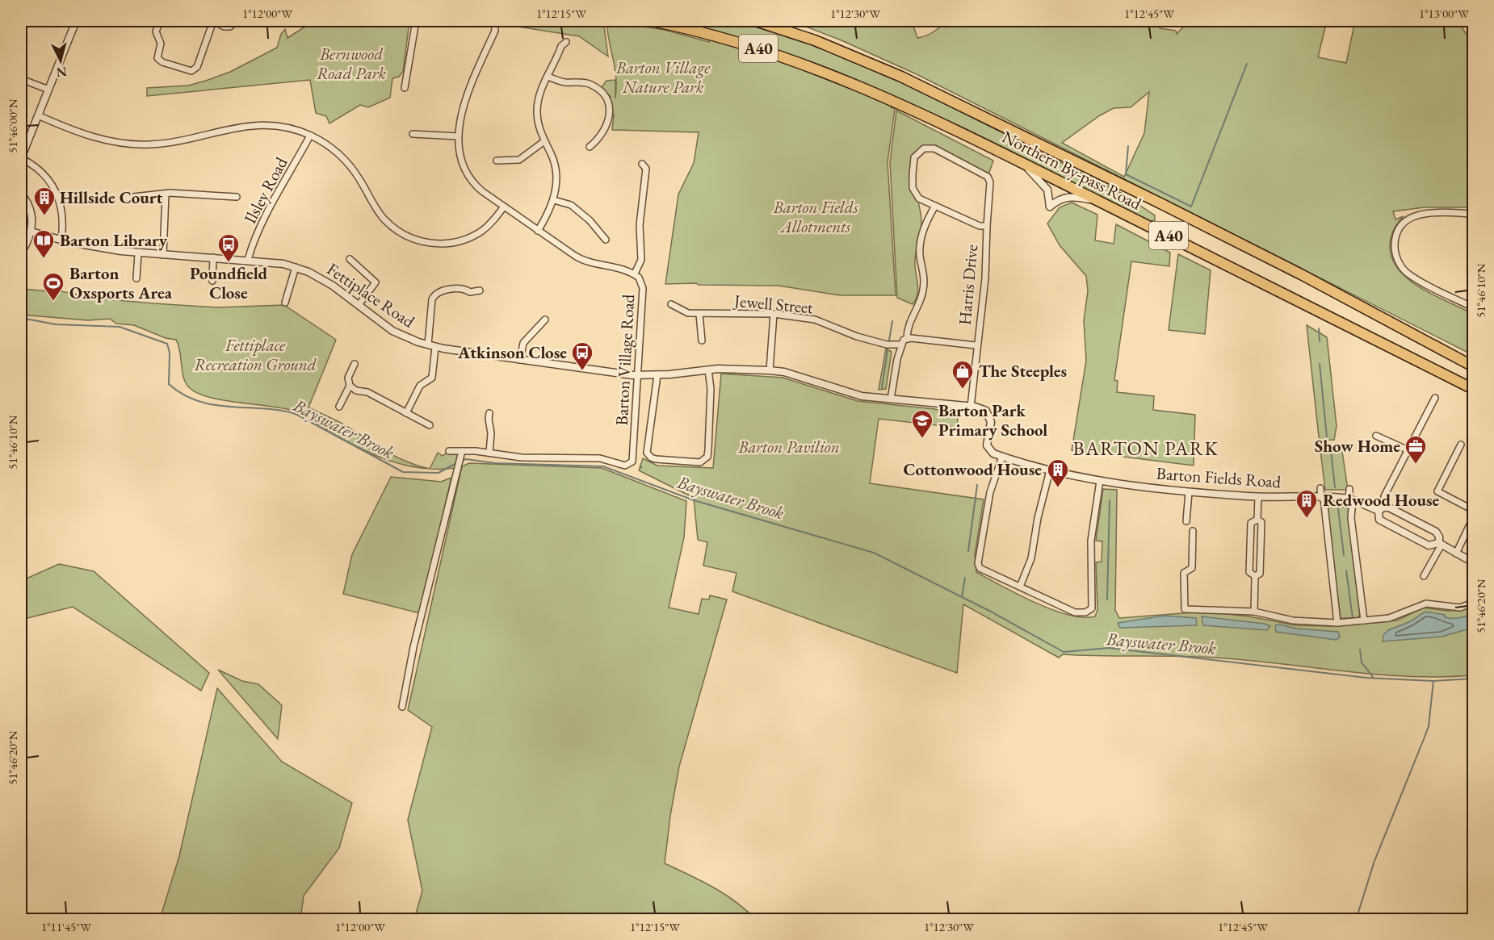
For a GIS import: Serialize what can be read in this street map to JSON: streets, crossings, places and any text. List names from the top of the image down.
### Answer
{
  "streets": {
    "highway": ["A40", "Northern By-pass Road"],
    "street": [
      "Ilsley Road",
      "Harris Drive",
      "Fettiplace Road",
      "Jewell Street",
      "Barton Village Road",
      "Barton Fields Road"
    ]
  },
  "crossings": [
    ["Ilsley Road", "Fettiplace Road"],
    ["Fettiplace Road", "Barton Village Road"]
  ],
  "districts": ["BARTON PARK"],
  "water": ["Bayswater Brook"],
  "parks": [
    "Bernwood Road Park",
    "Barton Village Nature Park",
    "Barton Fields Allotments",
    "Fettiplace Recreation Ground",
    "Barton Pavilion"
  ],
  "places": {
    "building": ["Hillside Court", "Cottonwood House", "Redwood House"],
    "library": ["Barton Library"],
    "bus stop": ["Poundfield Close", "Atkinson Close"],
    "sports": ["Barton Oxsports Area"],
    "shop": ["The Steeples"],
    "school or university": ["Barton Park Primary School"],
    "office": ["Show Home"]
  },
  "north": "bottom",
  "coordinates": [
    "1°12'00\"W",
    "1°12'15\"W",
    "1°12'30\"W",
    "1°12'45\"W",
    "1°13'00\"W",
    "51°46'00\"N",
    "51°46'10\"N",
    "51°46'20\"N",
    "1°11'45\"W"
  ]
}
